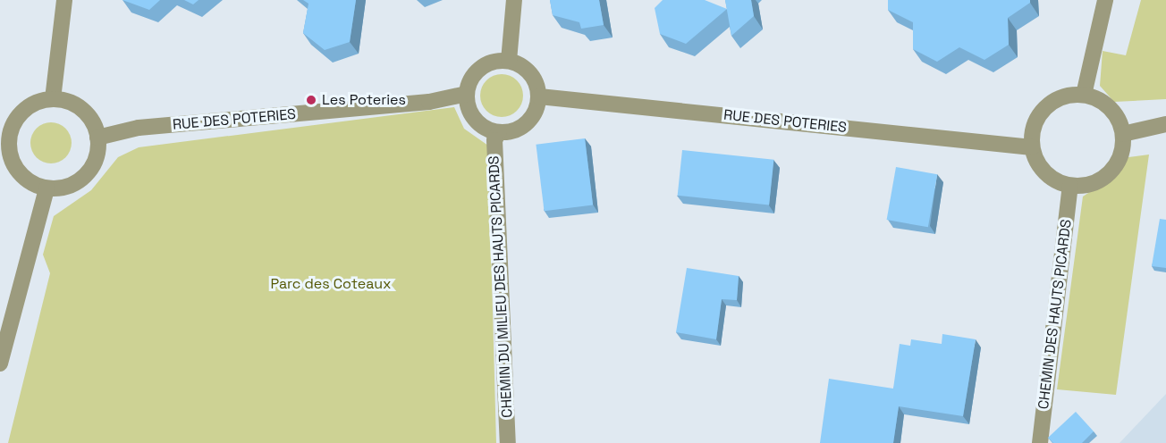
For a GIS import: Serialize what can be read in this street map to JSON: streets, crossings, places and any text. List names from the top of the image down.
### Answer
{
  "streets": {
    "street": ["RUE DES POTERIES", "CHEMIN DU MILIEU DES HAUTS PICARDS", "CHEMIN DES HAUTS PICARDS"]
  },
  "crossings": [
    ["RUE DES POTERIES", "CHEMIN DU MILIEU DES HAUTS PICARDS"],
    ["RUE DES POTERIES", "CHEMIN DES HAUTS PICARDS"]
  ],
  "parks": ["Parc des Coteaux"],
  "places": ["Les Poteries"]
}
